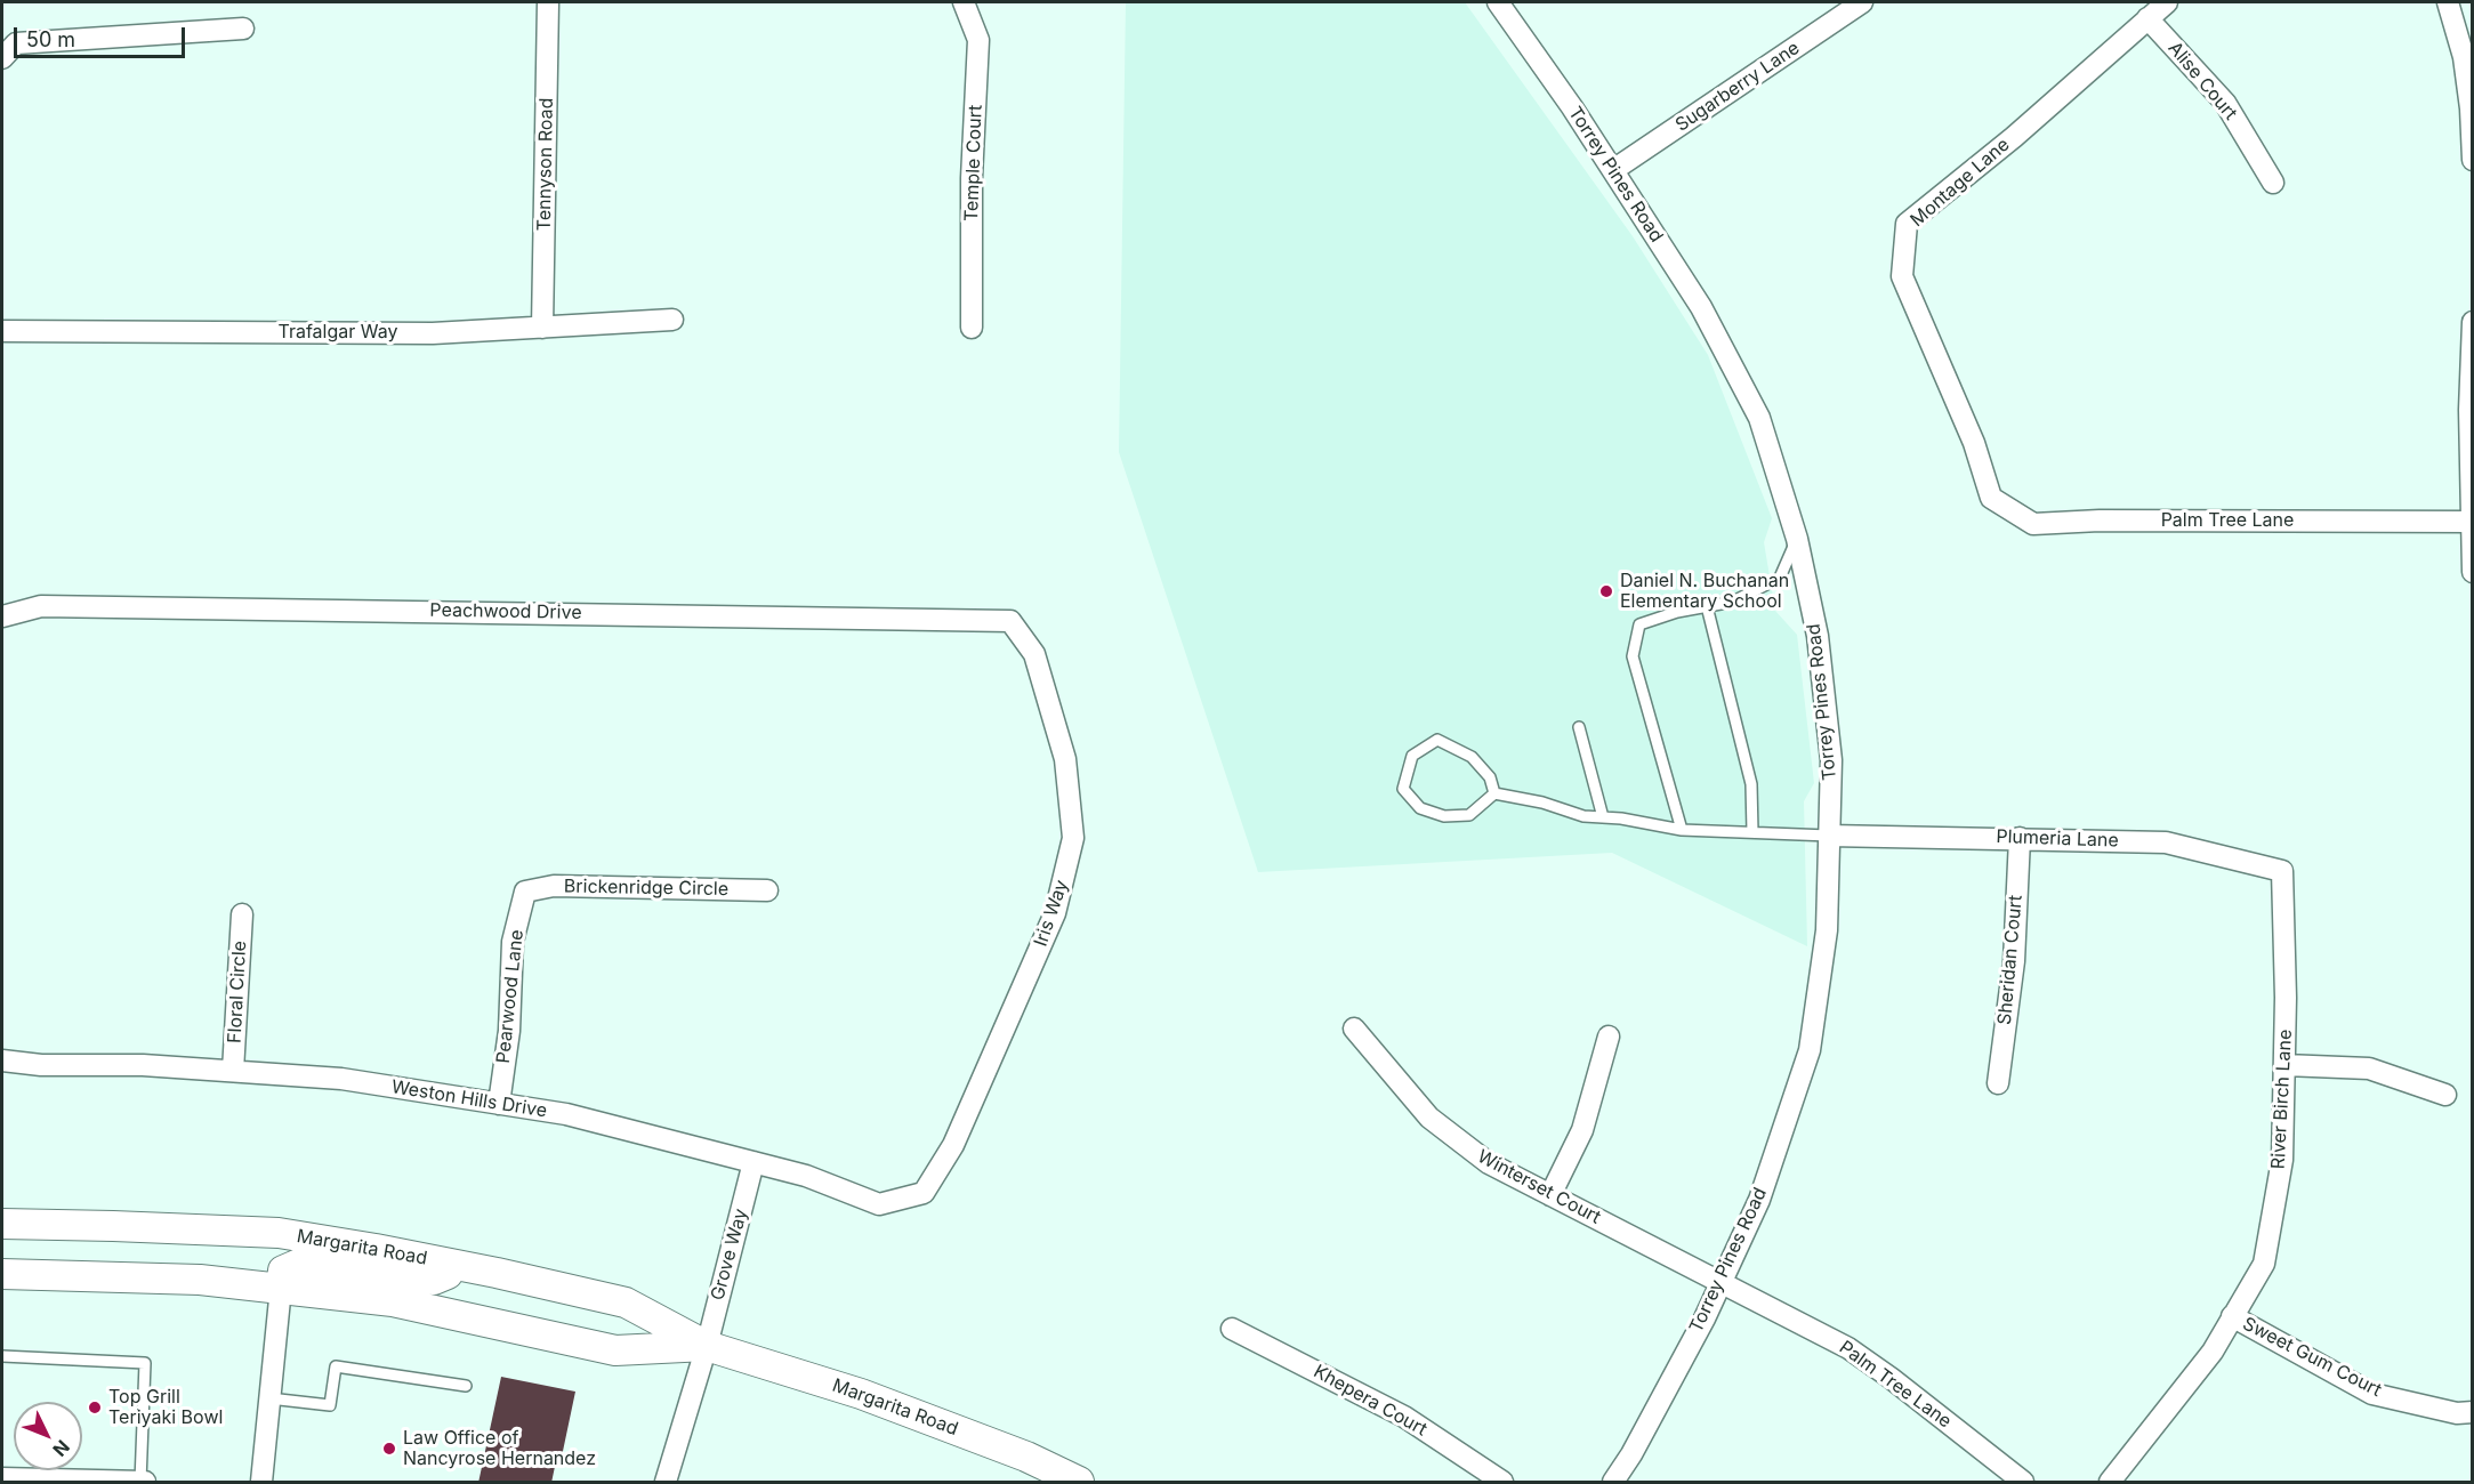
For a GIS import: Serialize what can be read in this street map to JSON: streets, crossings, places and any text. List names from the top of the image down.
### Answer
{
  "streets": {
    "main road": ["Margarita Road"],
    "street": [
      "Alise Court",
      "Sugarberry Lane",
      "Temple Court",
      "Tennyson Road",
      "Torrey Pines Road",
      "Montage Lane",
      "Trafalgar Way",
      "Palm Tree Lane",
      "Peachwood Drive",
      "Plumeria Lane",
      "Brickenridge Circle",
      "Iris Way",
      "Sheridan Court",
      "Floral Circle",
      "Pearwood Lane",
      "Weston Hills Drive",
      "River Birch Lane",
      "Winterset Court",
      "Grove Way",
      "Sweet Gum Court",
      "Khepera Court"
    ]
  },
  "crossings": [
    ["Alise Court", "Montage Lane"],
    ["Sugarberry Lane", "Torrey Pines Road"],
    ["Tennyson Road", "Trafalgar Way"],
    ["Torrey Pines Road", "Palm Tree Lane"],
    ["Torrey Pines Road", "Plumeria Lane"],
    ["Torrey Pines Road", "Winterset Court"],
    ["Montage Lane", "Palm Tree Lane"],
    ["Palm Tree Lane", "Winterset Court"],
    ["Peachwood Drive", "Iris Way"],
    ["Plumeria Lane", "Sheridan Court"],
    ["Plumeria Lane", "River Birch Lane"],
    ["Brickenridge Circle", "Pearwood Lane"],
    ["Iris Way", "Weston Hills Drive"],
    ["Floral Circle", "Weston Hills Drive"],
    ["Pearwood Lane", "Weston Hills Drive"],
    ["Weston Hills Drive", "Grove Way"],
    ["River Birch Lane", "Sweet Gum Court"],
    ["Margarita Road", "Grove Way"]
  ],
  "places": ["Daniel N. Buchanan Elementary School", "Top Grill Teriyaki Bowl", "Law Office of Nancyrose Hernandez"],
  "scale_bar": "50 m",
  "north": "bottom right"
}
